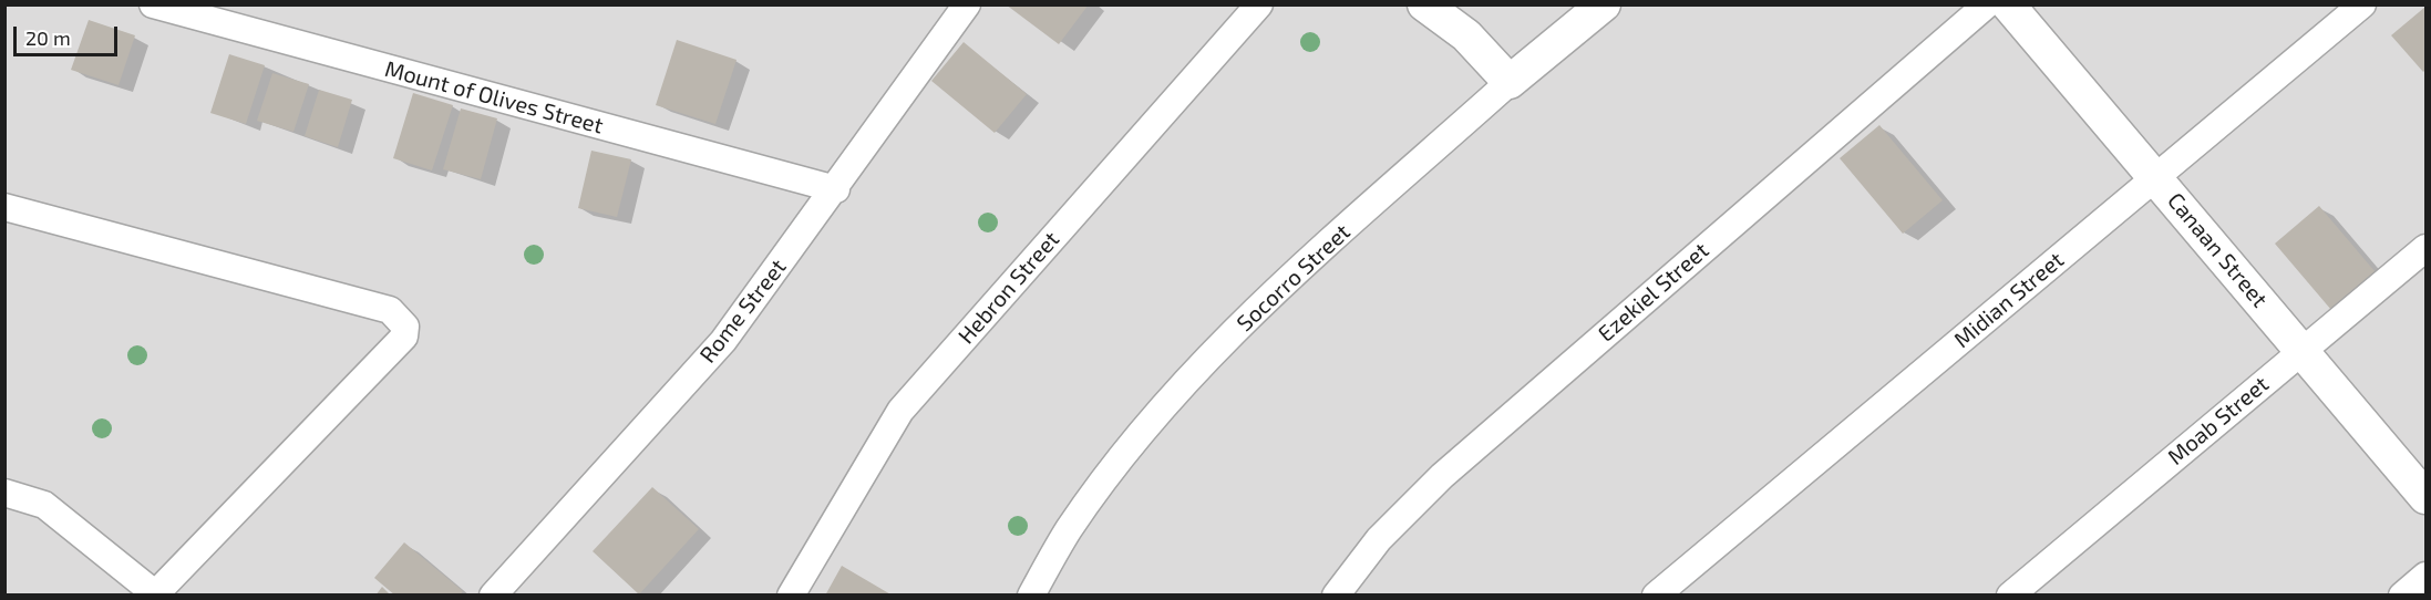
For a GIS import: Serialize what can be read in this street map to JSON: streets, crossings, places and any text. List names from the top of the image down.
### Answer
{
  "streets": {
    "street": [
      "Mount of Olives Street",
      "Canaan Street",
      "Socorro Street",
      "Hebron Street",
      "Ezekiel Street",
      "Midian Street",
      "Rome Street",
      "Moab Street"
    ]
  },
  "crossings": [
    ["Mount of Olives Street", "Rome Street"],
    ["Canaan Street", "Midian Street"],
    ["Canaan Street", "Moab Street"]
  ],
  "scale_bar": "20 m"
}
